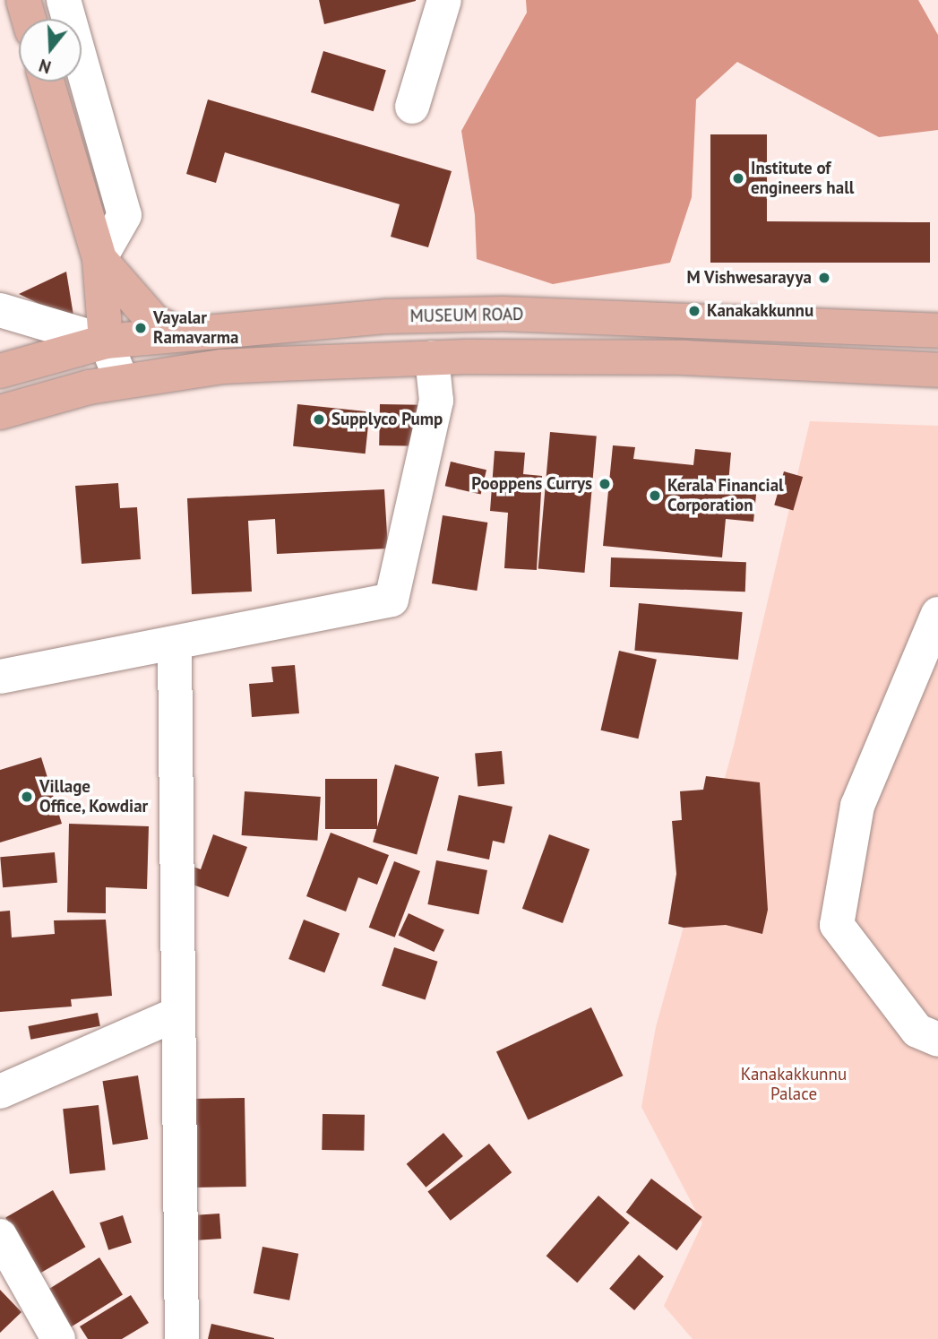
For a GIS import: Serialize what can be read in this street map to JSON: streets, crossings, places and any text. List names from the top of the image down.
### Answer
{
  "streets": {
    "main road": ["MUSEUM ROAD"]
  },
  "parks": ["Kanakakkunnu Palace"],
  "places": [
    "Institute of engineers hall",
    "M Vishwesarayya",
    "Kanakakkunnu",
    "Vayalar Ramavarma",
    "Supplyco Pump",
    "Pooppens Currys",
    "Kerala Financial Corporation",
    "Village Office, Kowdiar"
  ],
  "north": "bottom"
}
